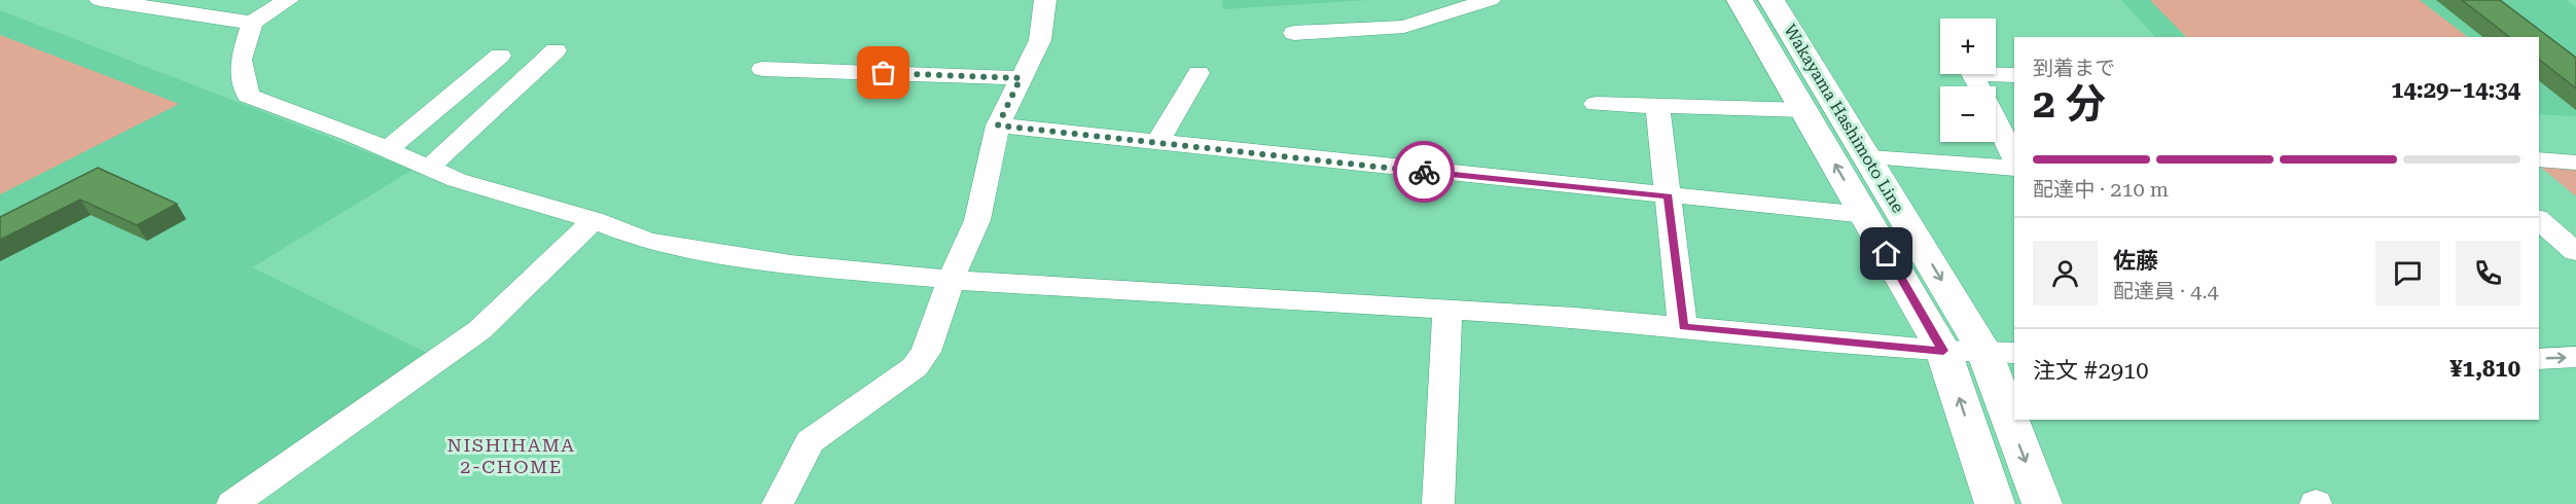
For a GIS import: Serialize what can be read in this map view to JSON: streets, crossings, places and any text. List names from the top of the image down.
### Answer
{
  "streets": {
    "main road": ["Wakayama Hashimoto Line"]
  },
  "districts": ["NISHIHAMA 2-CHOME"],
  "page": {
    "map_buttons": ["+", "−"],
    "heading": ["2 分", "到着まで", "14:29–14:34"],
    "panel": [
      "佐藤",
      "配達員 · 4.4",
      "注文 #2910",
      "¥1,810"
    ],
    "bar": "配達中 · 210 m"
  }
}
